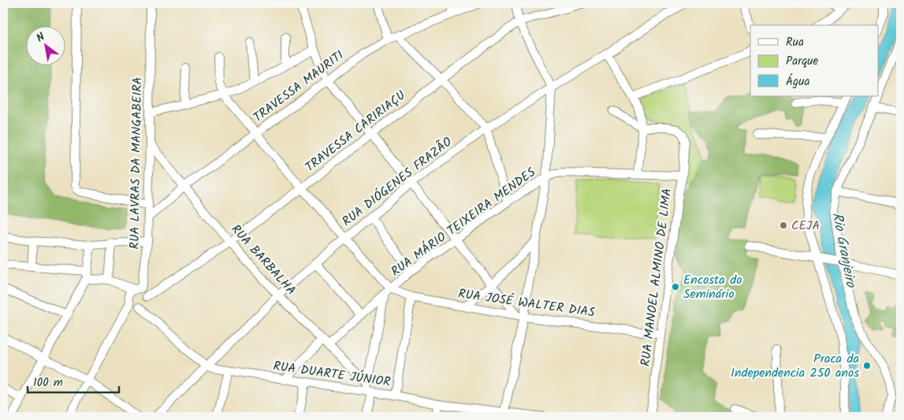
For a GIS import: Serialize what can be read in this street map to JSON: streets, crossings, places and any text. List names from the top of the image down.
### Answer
{
  "streets": {
    "street": [
      "TRAVESSA MAURITI",
      "TRAVESSA CARIRIAÇU",
      "RUA LAVRAS DA MANGABEIRA",
      "RUA DIÓGENES FRAZÃO",
      "RUA MÁRIO TEIXEIRA MENDES",
      "RUA BARBALHA",
      "RUA MANOEL ALMINO DE LIMA",
      "RUA JOSÉ WALTER DIAS",
      "RUA DUARTE JÚNIOR"
    ]
  },
  "crossings": [
    ["TRAVESSA MAURITI", "RUA LAVRAS DA MANGABEIRA"],
    ["TRAVESSA MAURITI", "RUA BARBALHA"],
    ["TRAVESSA CARIRIAÇU", "RUA LAVRAS DA MANGABEIRA"],
    ["TRAVESSA CARIRIAÇU", "RUA BARBALHA"],
    ["RUA LAVRAS DA MANGABEIRA", "RUA BARBALHA"],
    ["RUA DIÓGENES FRAZÃO", "RUA BARBALHA"],
    ["RUA DIÓGENES FRAZÃO", "RUA DUARTE JÚNIOR"],
    ["RUA MÁRIO TEIXEIRA MENDES", "RUA BARBALHA"],
    ["RUA MÁRIO TEIXEIRA MENDES", "RUA MANOEL ALMINO DE LIMA"],
    ["RUA MÁRIO TEIXEIRA MENDES", "RUA JOSÉ WALTER DIAS"],
    ["RUA MANOEL ALMINO DE LIMA", "RUA JOSÉ WALTER DIAS"]
  ],
  "water": ["Rio Granjeiro"],
  "places": ["CEJA", "Encosta do Seminário", "Praca da Independencia 250 anos"],
  "legend": ["Rua", "Parque", "Água"],
  "scale_bar": "100 m",
  "north": "top left"
}
